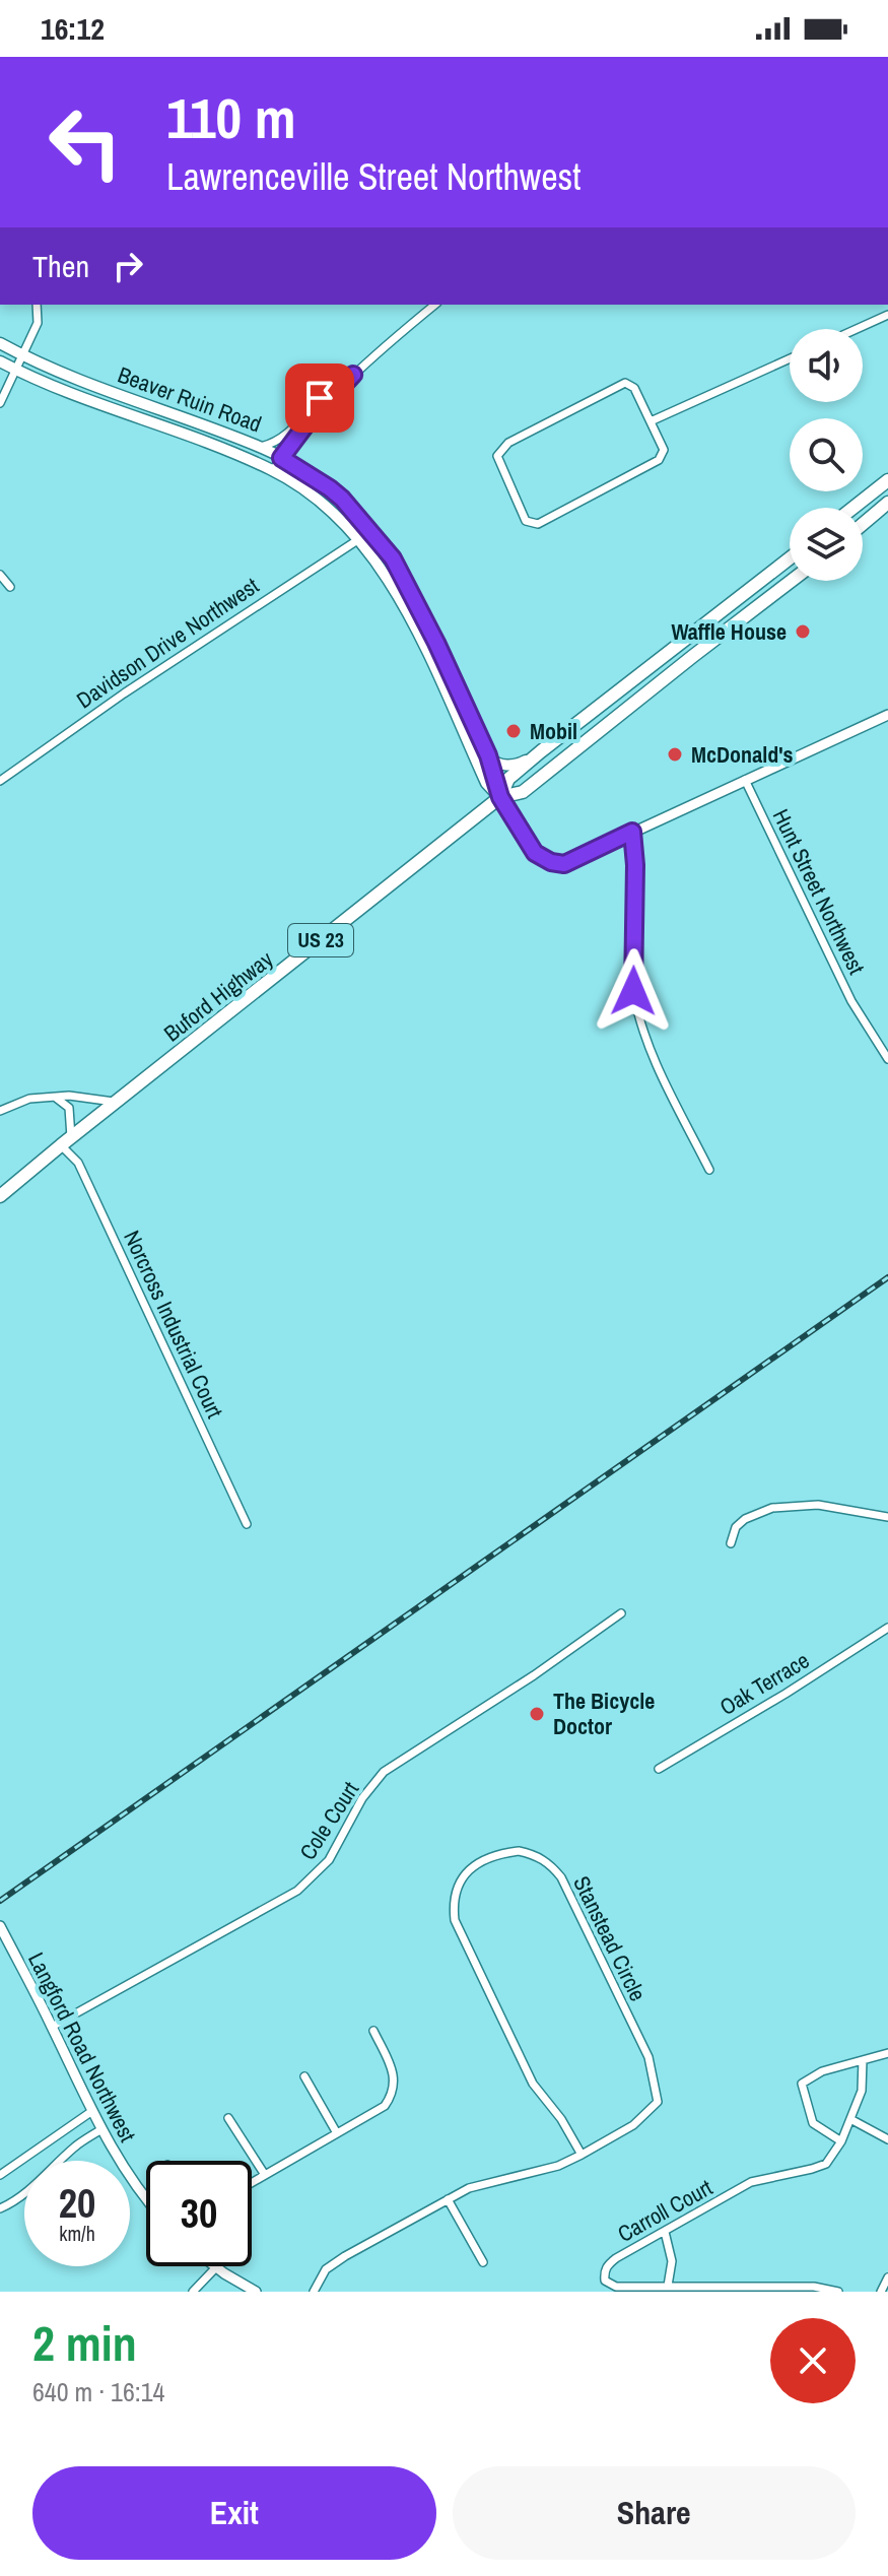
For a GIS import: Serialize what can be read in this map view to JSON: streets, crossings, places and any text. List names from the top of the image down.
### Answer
{
  "streets": {
    "main road": ["Beaver Ruin Road", "US 23", "Buford Highway"],
    "street": [
      "Davidson Drive Northwest",
      "Hunt Street Northwest",
      "Norcross Industrial Court",
      "Oak Terrace",
      "Cole Court",
      "Stanstead Circle",
      "Langford Road Northwest",
      "Carroll Court"
    ]
  },
  "crossings": [
    ["Beaver Ruin Road", "Davidson Drive Northwest"],
    ["Beaver Ruin Road", "Buford Highway"],
    ["Buford Highway", "Norcross Industrial Court"],
    ["Cole Court", "Langford Road Northwest"]
  ],
  "places": [
    "Waffle House",
    "Mobil",
    "McDonald's",
    "The Bicycle Doctor"
  ],
  "page": {
    "status": "16:12",
    "turn": ["110 m", "Lawrenceville Street Northwest"],
    "then": "Then",
    "speed": "20 km/h",
    "limit": "30",
    "heading": ["2 min", "640 m · 16:14"],
    "buttons": ["Exit", "Share"]
  }
}
